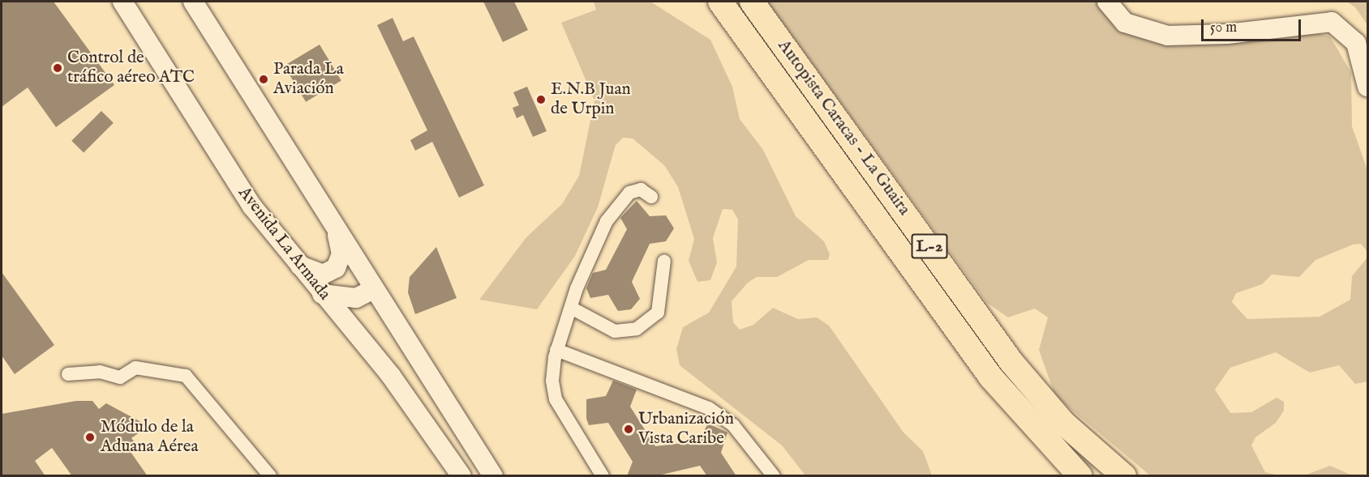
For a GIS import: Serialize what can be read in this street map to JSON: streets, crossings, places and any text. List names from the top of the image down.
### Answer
{
  "streets": {
    "highway": ["Autopista Caracas - La Guaira", "L-2"],
    "main road": ["Avenida La Armada"]
  },
  "places": [
    "Control de tráfico aéreo ATC",
    "Parada La Aviación",
    "E.N.B Juan de Urpin",
    "Urbanización Vista Caribe",
    "Módulo de la Aduana Aérea"
  ],
  "scale_bar": "50 m"
}
